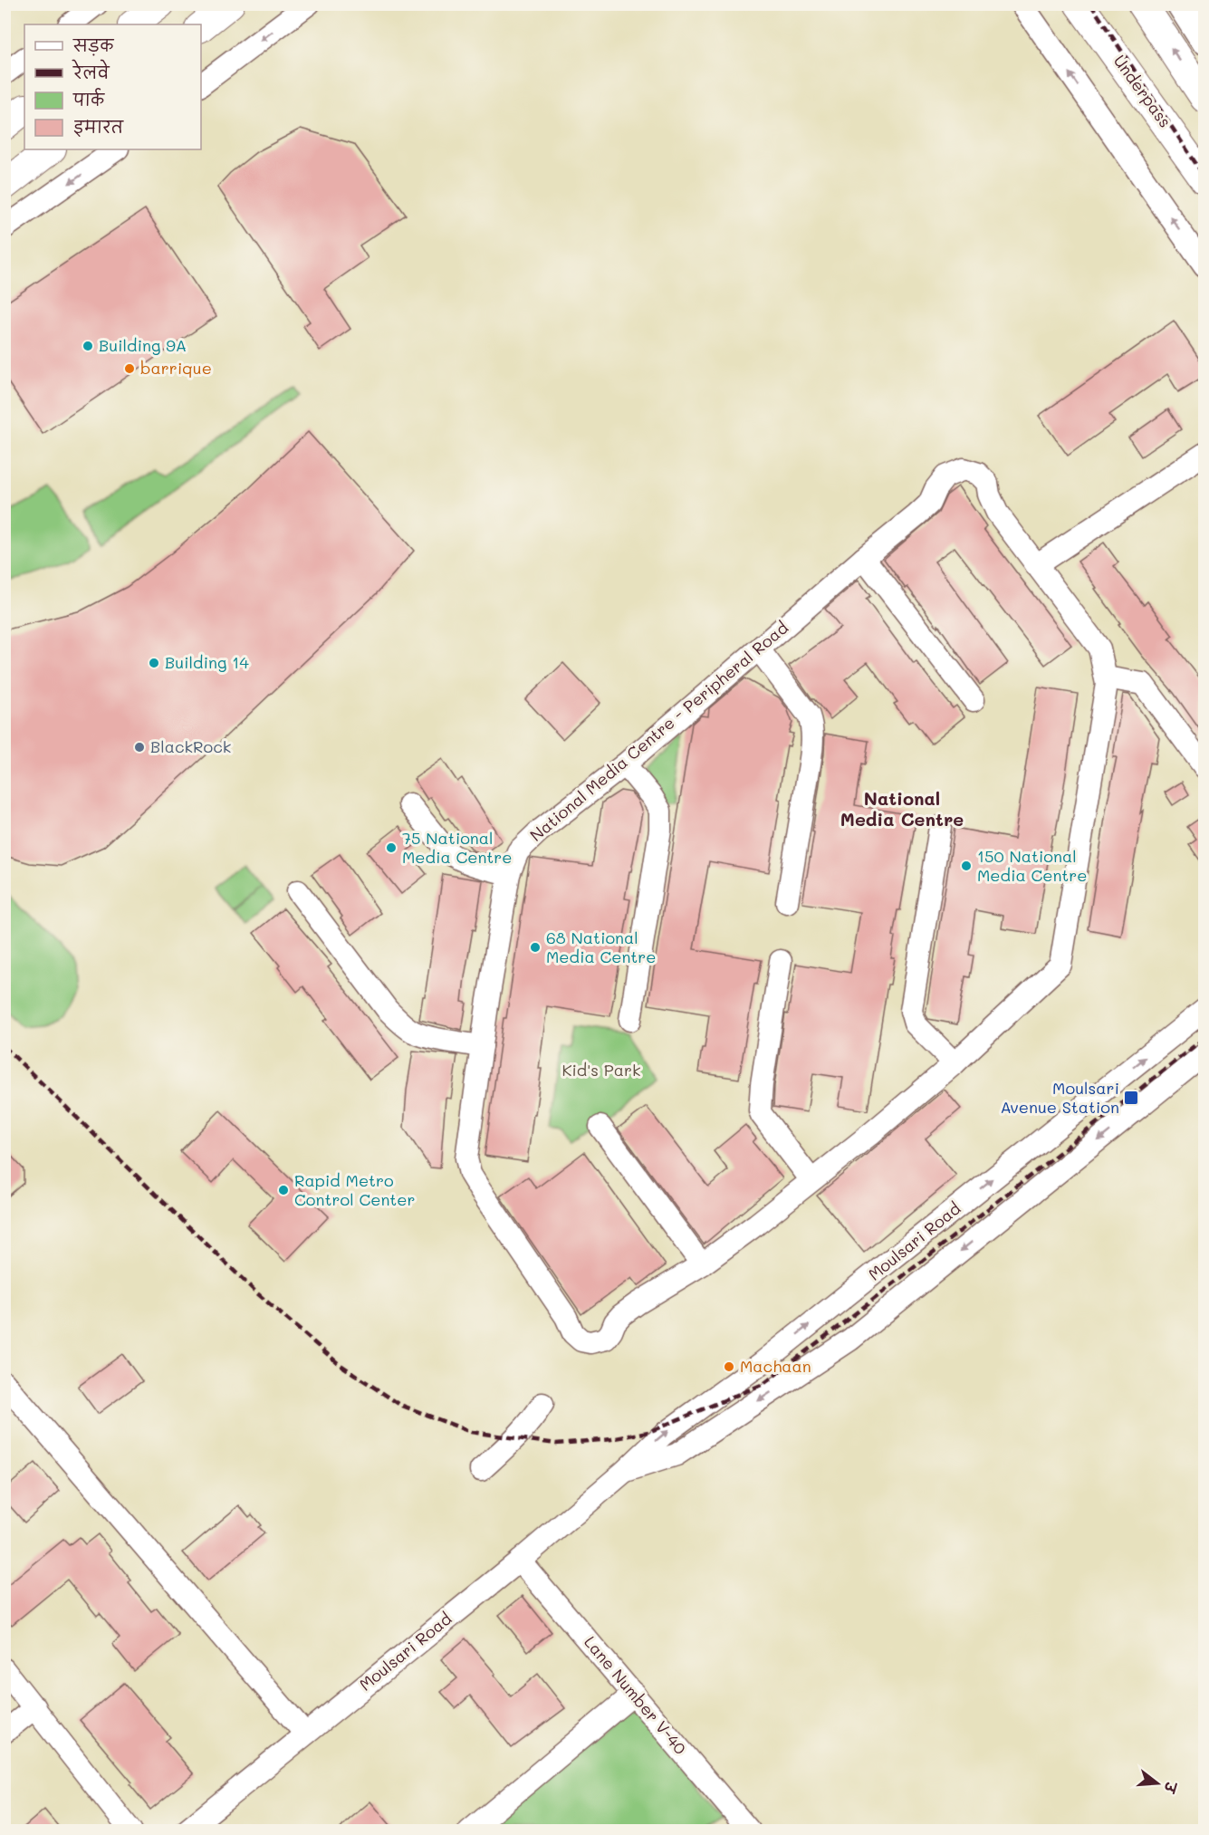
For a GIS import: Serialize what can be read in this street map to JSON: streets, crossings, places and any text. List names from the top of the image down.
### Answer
{
  "streets": {
    "main road": ["Underpass"],
    "street": ["National Media Centre - Peripheral Road", "Moulsari Road", "Lane Number V-40"]
  },
  "crossings": [
    ["Moulsari Road", "Lane Number V-40"]
  ],
  "districts": ["National Media Centre"],
  "parks": ["Kid's Park"],
  "places": {
    "other": [
      "Building 9A",
      "barrique",
      "Building 14",
      "BlackRock",
      "75 National Media Centre",
      "150 National Media Centre",
      "68 National Media Centre",
      "Rapid Metro Control Center",
      "Machaan"
    ],
    "transit": ["Moulsari Avenue Station"]
  },
  "legend": [
    "सड़क",
    "रेलवे",
    "पार्क",
    "इमारत"
  ],
  "north": "right"
}
